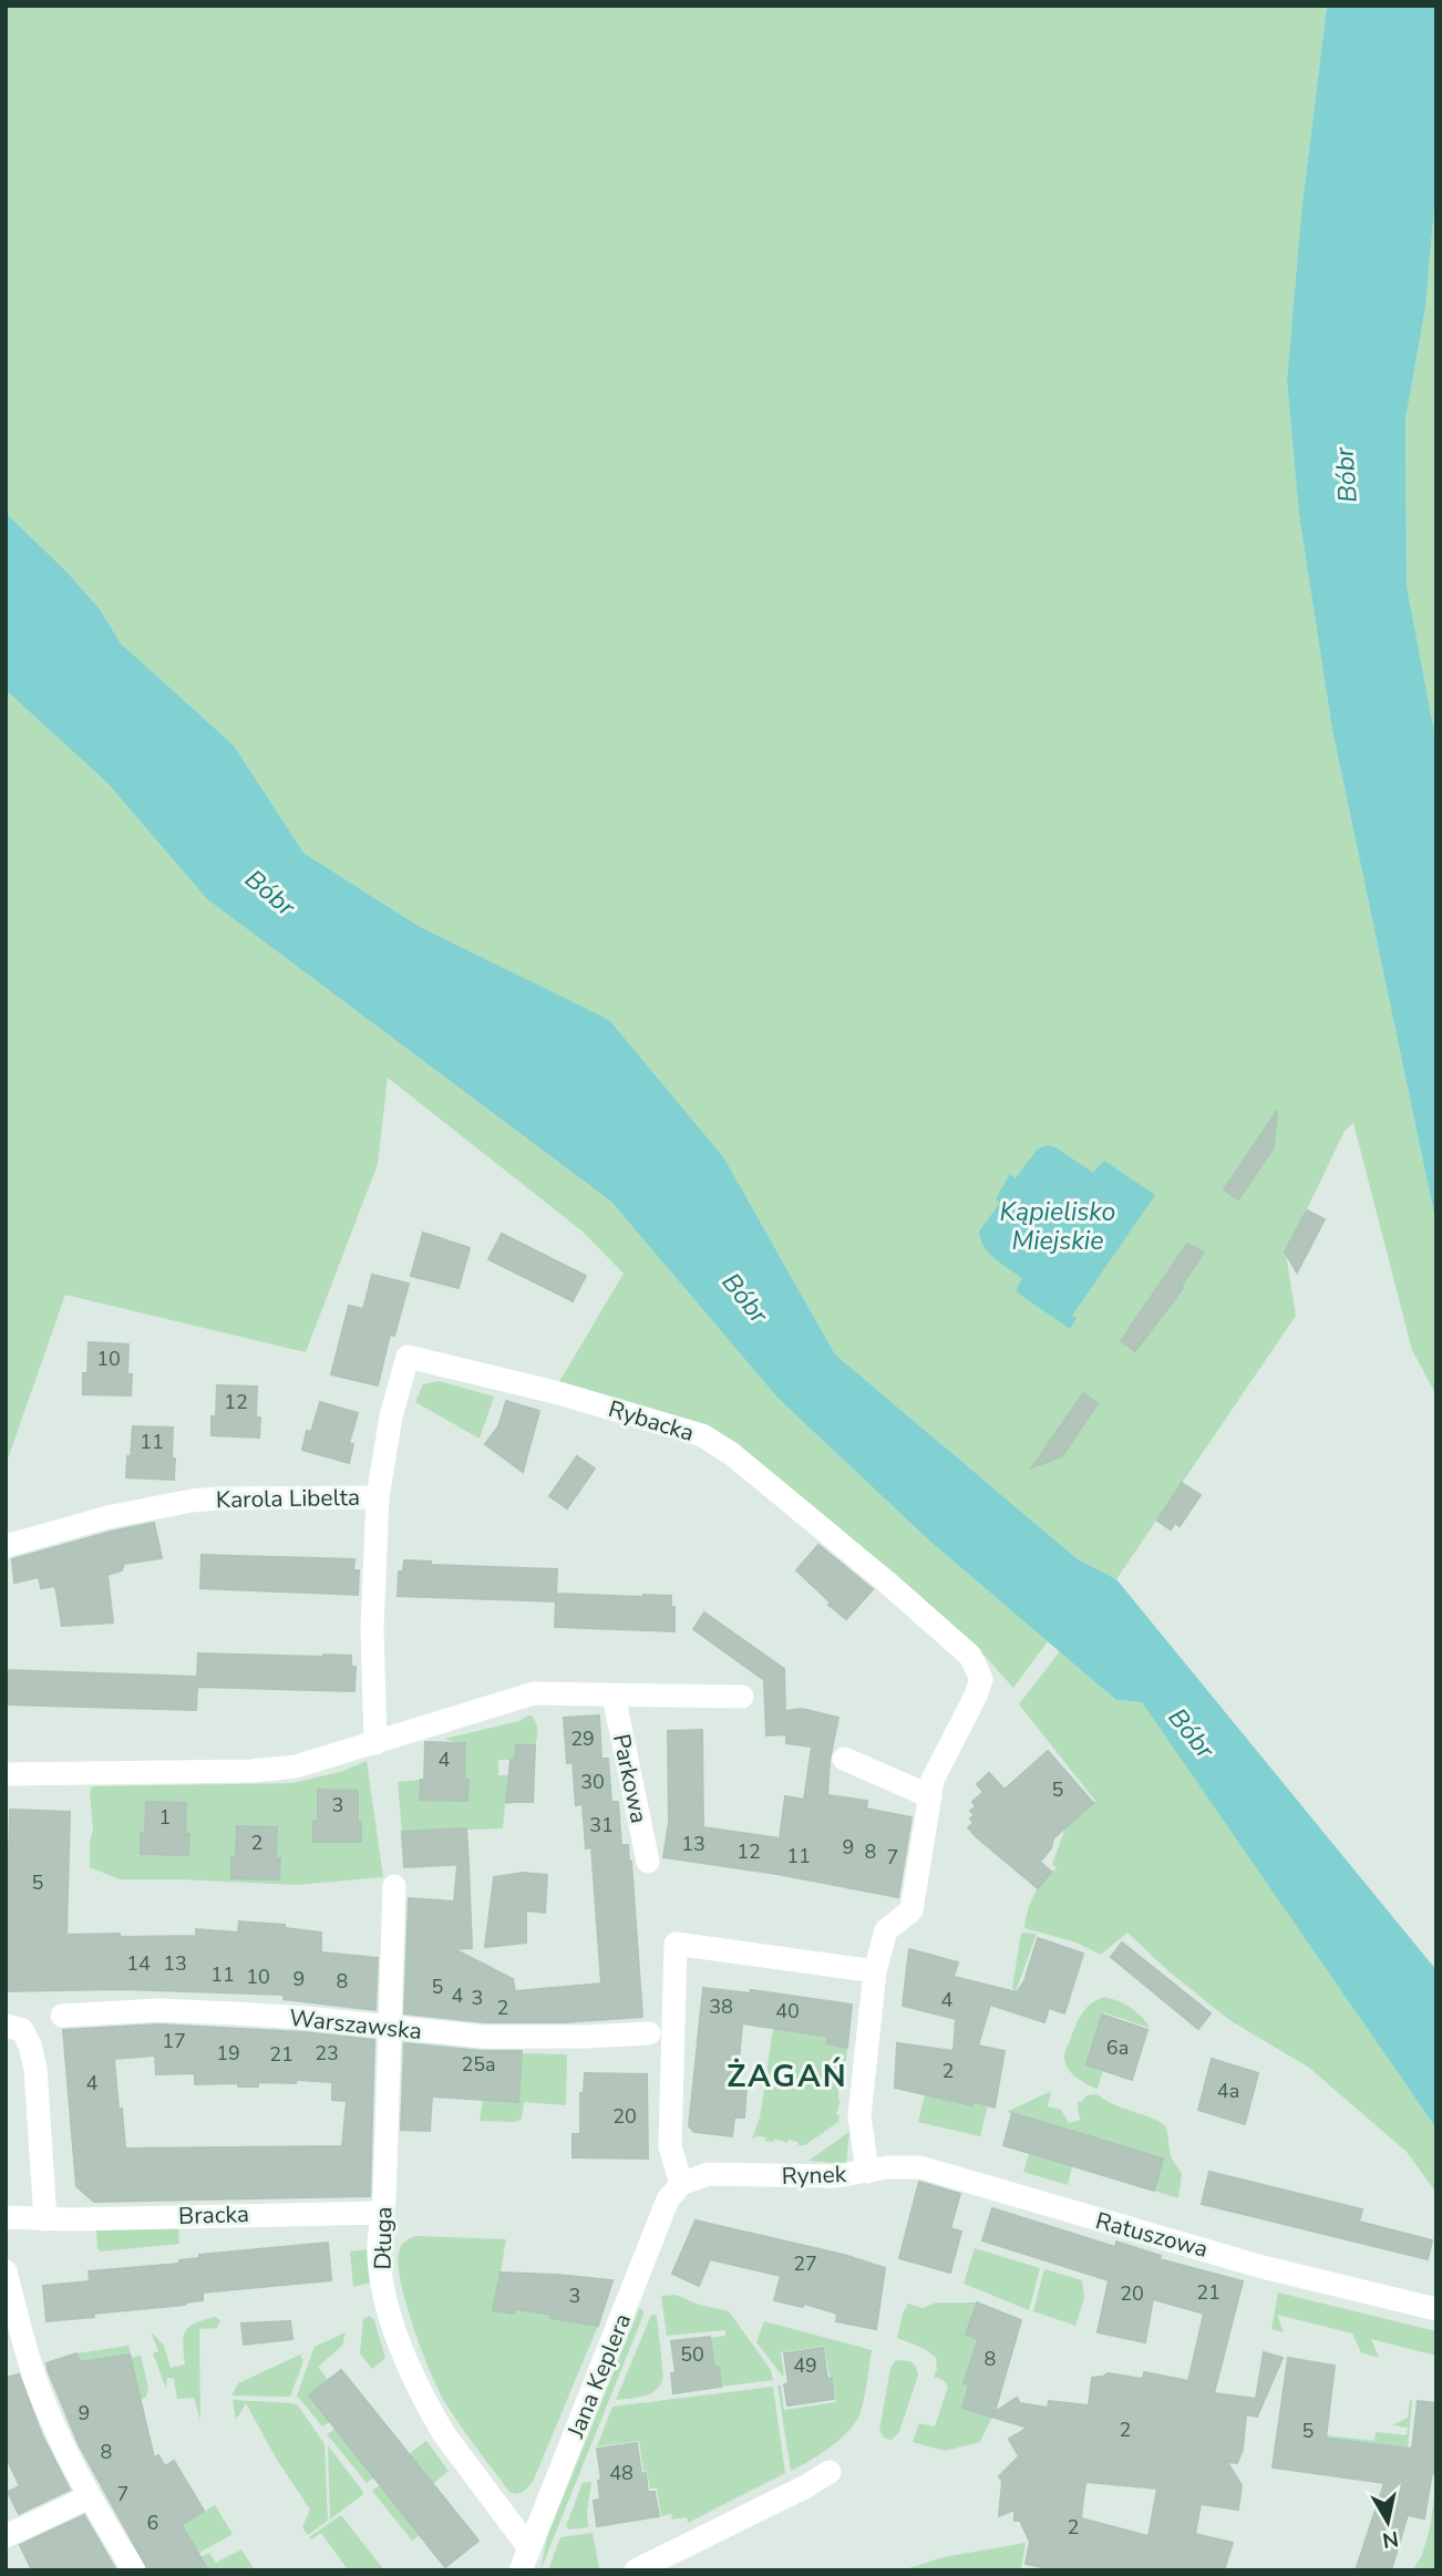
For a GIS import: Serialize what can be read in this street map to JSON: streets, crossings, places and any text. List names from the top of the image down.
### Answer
{
  "streets": {
    "street": [
      "Rybacka",
      "Karola Libelta",
      "Parkowa",
      "Warszawska",
      "Rynek",
      "Bracka",
      "Ratuszowa",
      "Długa",
      "Jana Keplera"
    ]
  },
  "crossings": [
    ["Rybacka", "Karola Libelta"],
    ["Rybacka", "Rynek"],
    ["Warszawska", "Długa"],
    ["Rynek", "Ratuszowa"],
    ["Rynek", "Jana Keplera"],
    ["Bracka", "Długa"],
    ["Długa", "Jana Keplera"]
  ],
  "districts": ["ŻAGAŃ"],
  "water": ["Bóbr", "Kąpielisko Miejskie"],
  "house_numbers": [
    "10",
    "12",
    "11",
    "29",
    "4",
    "30",
    "5",
    "3",
    "1",
    "31",
    "2",
    "13",
    "9",
    "12",
    "8",
    "11",
    "7",
    "5",
    "14",
    "13",
    "11",
    "10",
    "9",
    "8",
    "5",
    "4",
    "3",
    "4",
    "38",
    "2",
    "40",
    "17",
    "6a",
    "19",
    "23",
    "21",
    "25a",
    "2",
    "4",
    "4a",
    "20",
    "27",
    "21",
    "20",
    "3",
    "50",
    "8",
    "49",
    "9",
    "2",
    "5",
    "8",
    "48",
    "7",
    "6",
    "2"
  ],
  "north": "bottom"
}
